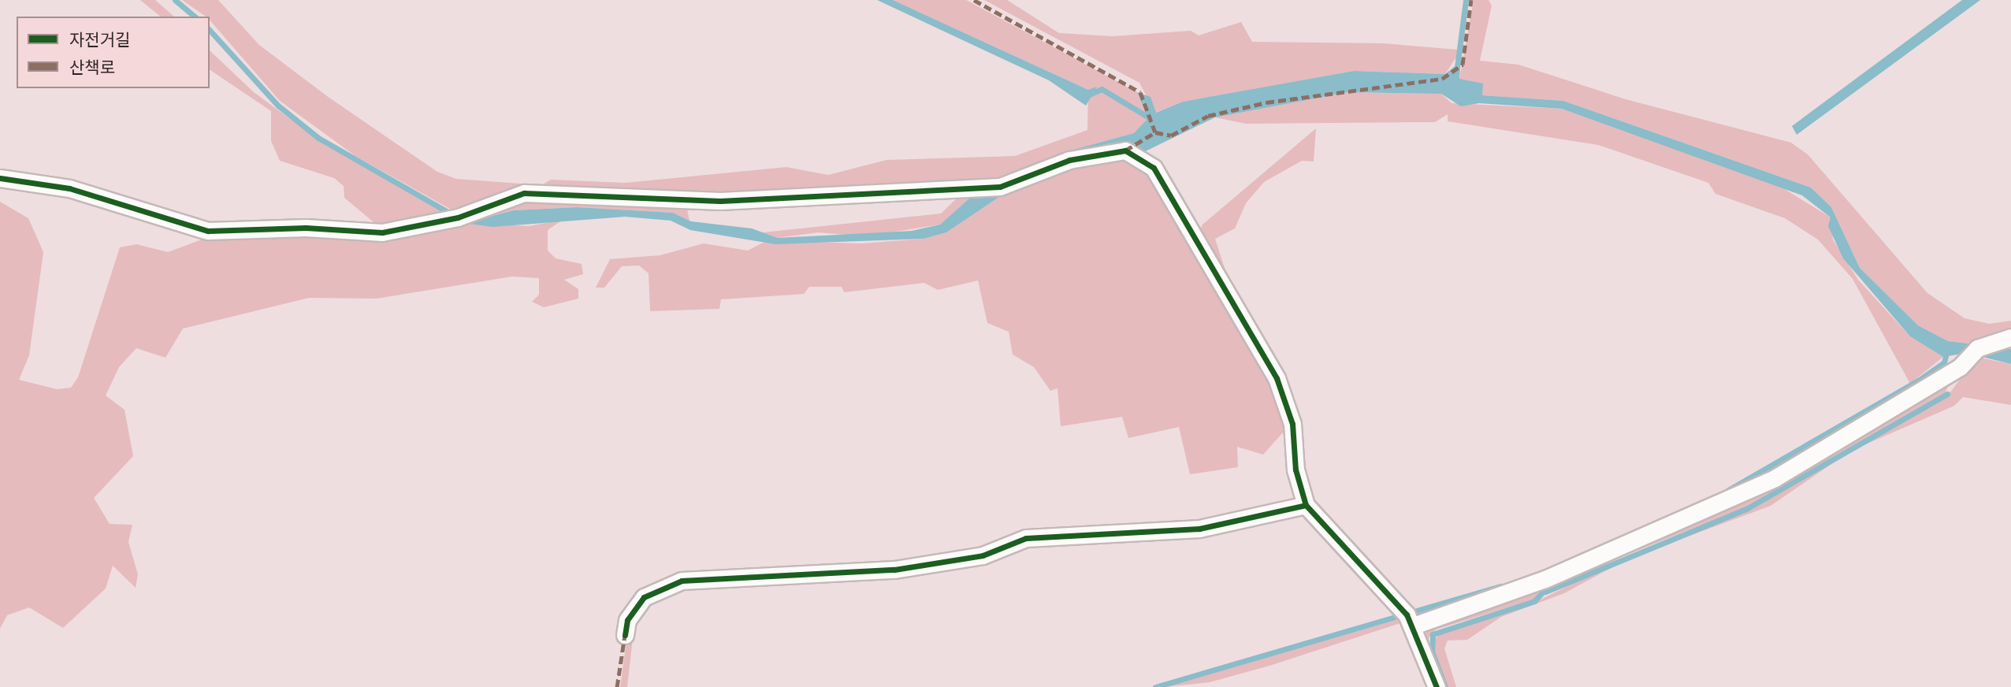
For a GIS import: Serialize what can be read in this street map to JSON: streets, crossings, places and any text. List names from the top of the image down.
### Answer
{
  "legend": ["자전거길", "산책로"]
}
